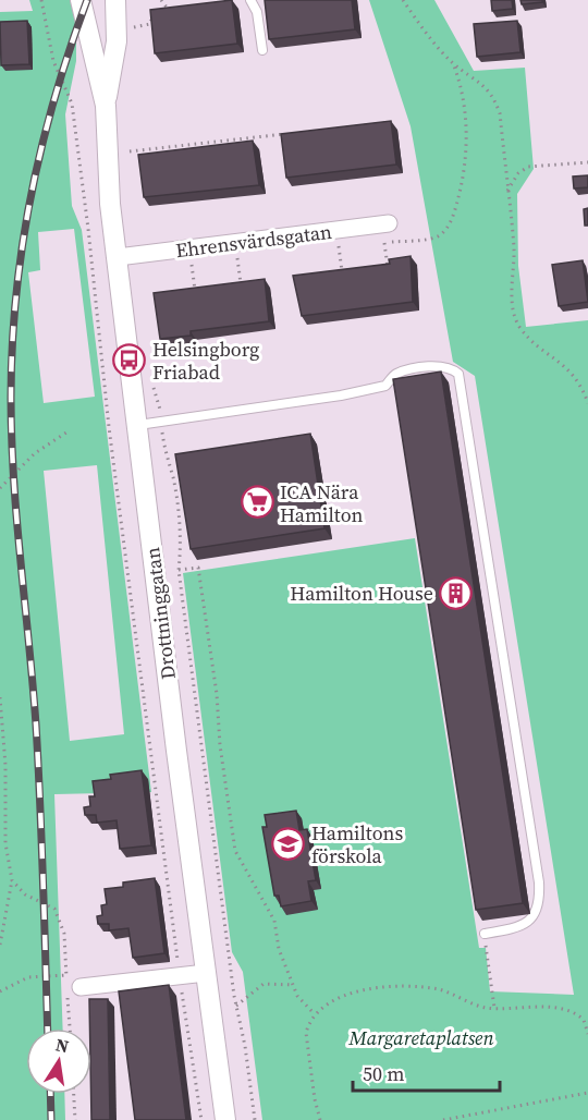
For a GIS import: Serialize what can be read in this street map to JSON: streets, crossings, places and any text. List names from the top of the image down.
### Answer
{
  "streets": {
    "street": ["Ehrensvärdsgatan", "Drottninggatan"]
  },
  "crossings": [
    ["Ehrensvärdsgatan", "Drottninggatan"]
  ],
  "parks": ["Margaretaplatsen"],
  "places": {
    "bus stop": ["Helsingborg Friabad"],
    "supermarket": ["ICA Nära Hamilton"],
    "building": ["Hamilton House"],
    "school or university": ["Hamiltons förskola"]
  },
  "scale_bar": "50 m",
  "north": "top"
}
